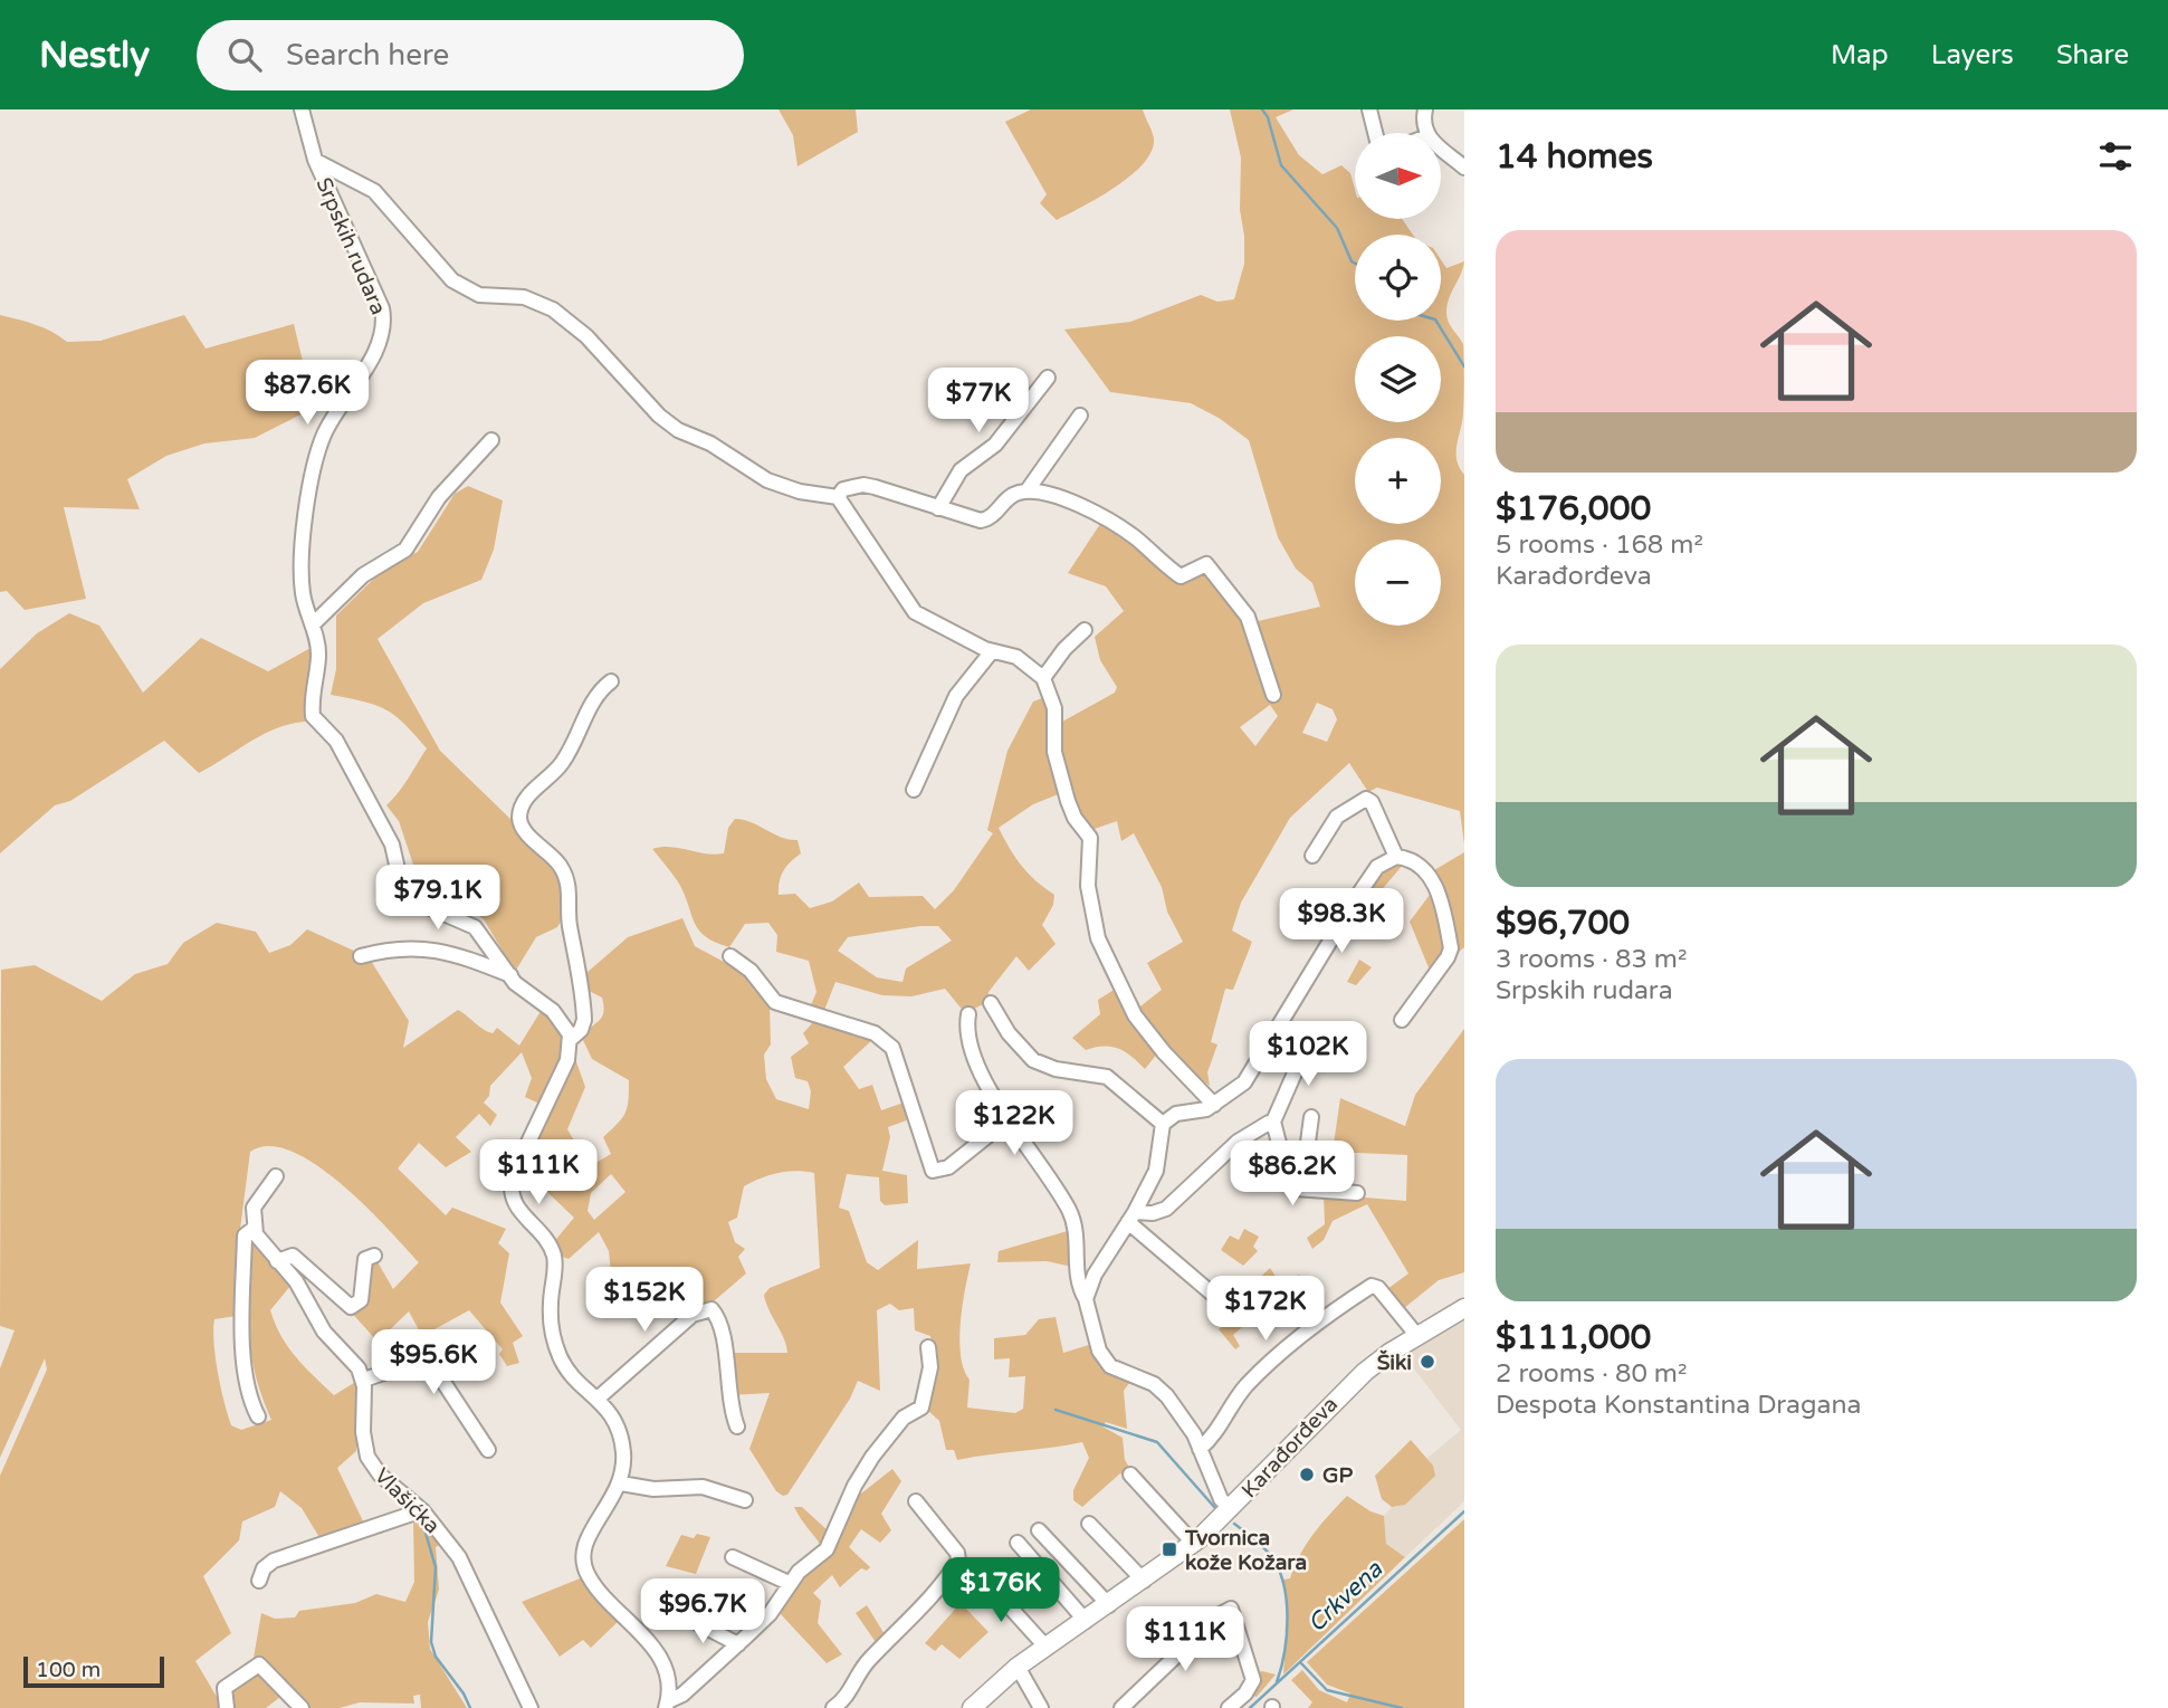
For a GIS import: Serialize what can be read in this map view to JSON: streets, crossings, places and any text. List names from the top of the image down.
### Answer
{
  "streets": {
    "main road": ["Karađorđeva"],
    "street": ["Srpskih rudara", "Vlašićka"]
  },
  "water": ["Crkvena"],
  "places": {
    "other": ["Šiki", "GP"],
    "transit": ["Tvornica kože Kožara"]
  },
  "scale_bar": "100 m",
  "north": "right",
  "page": {
    "header": "Nestly",
    "search": "Search here",
    "nav": ["Map", "Layers", "Share"],
    "heading": "14 homes",
    "map_buttons": ["+", "−"],
    "list": [
      {
        "name": "$176,000",
        "note": "5 rooms · 168 m² · Karađorđeva"
      },
      {
        "name": "$96,700",
        "note": "3 rooms · 83 m² · Srpskih rudara"
      },
      {
        "name": "$111,000",
        "note": "2 rooms · 80 m² · Despota Konstantina Dragana"
      }
    ],
    "price": [
      "$87.6K",
      "$77K",
      "$79.1K",
      "$98.3K",
      "$102K",
      "$122K",
      "$111K",
      "$86.2K",
      "$152K",
      "$172K",
      "$95.6K",
      "$176K",
      "$96.7K",
      "$111K"
    ],
    "scale": "100 m"
  }
}
